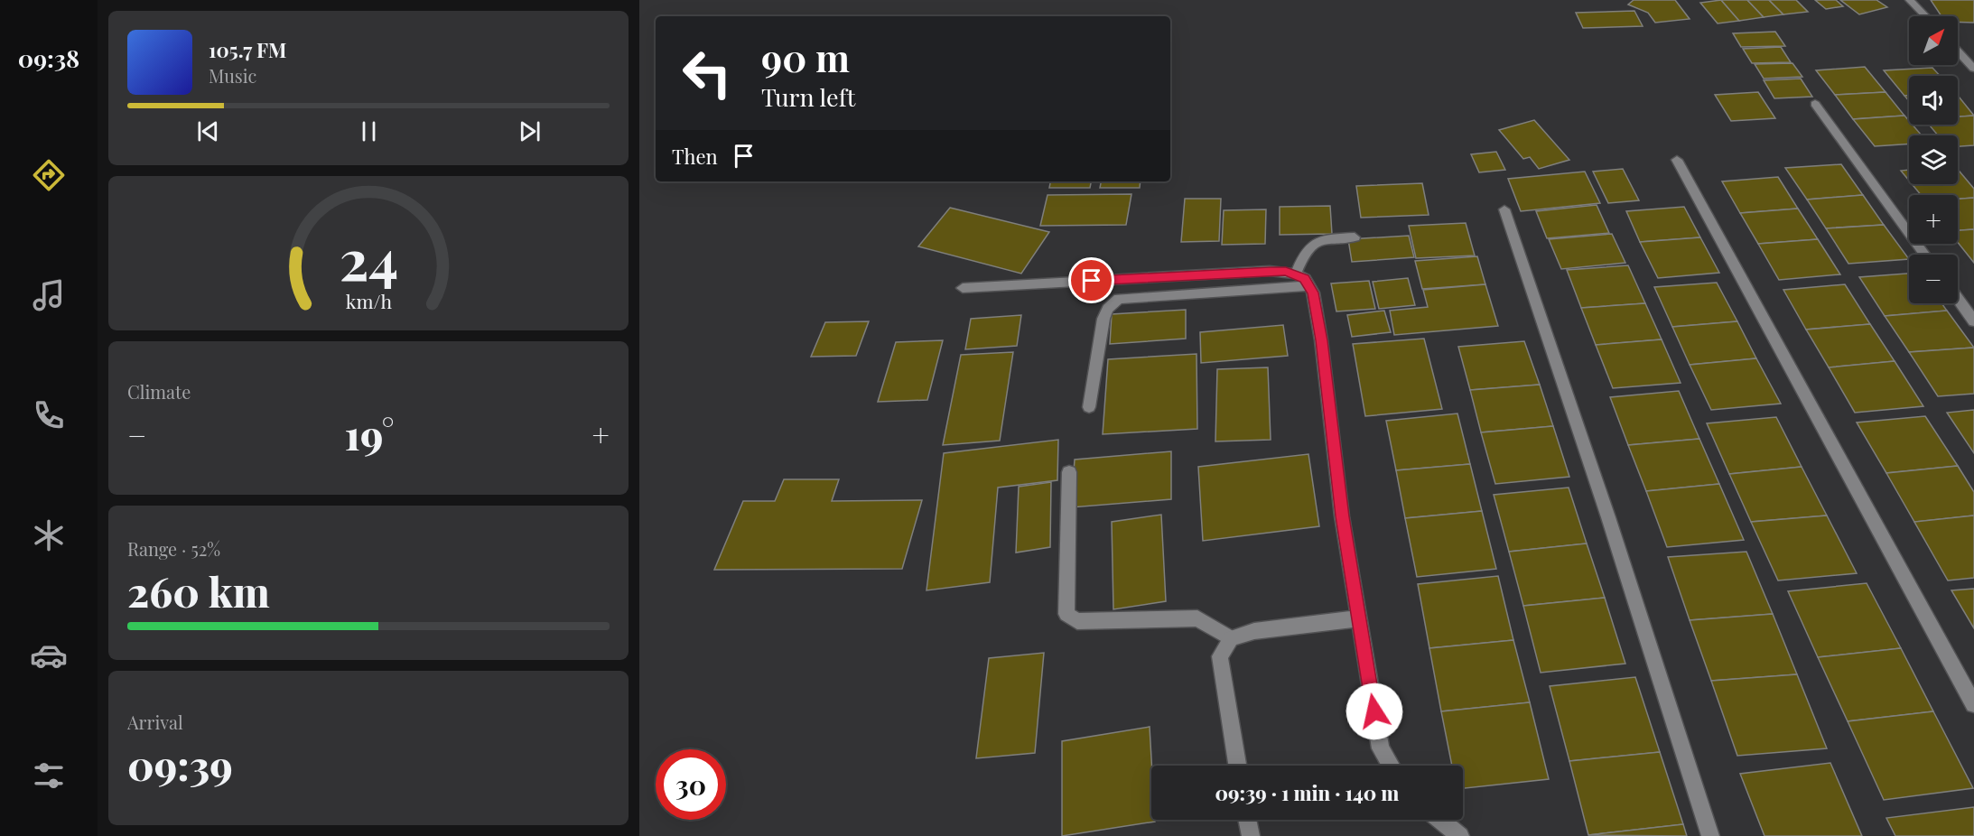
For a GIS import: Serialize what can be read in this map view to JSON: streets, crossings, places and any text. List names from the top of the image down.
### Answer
{
  "north": "top right",
  "page": {
    "tabs": "09:38",
    "map_buttons": ["+", "−"],
    "turn": ["90 m", "Turn left"],
    "song": ["105.7 FM", "Music"],
    "then": "Then",
    "tile": [
      "Climate",
      ["Range · 52%", "260 km"],
      ["Arrival", "09:39"]
    ],
    "heat": ["−", "19°", "+"],
    "limit": "30",
    "trip": "09:39 · 1 min · 140 m",
    "gauge": ["24", "km/h"]
  }
}
